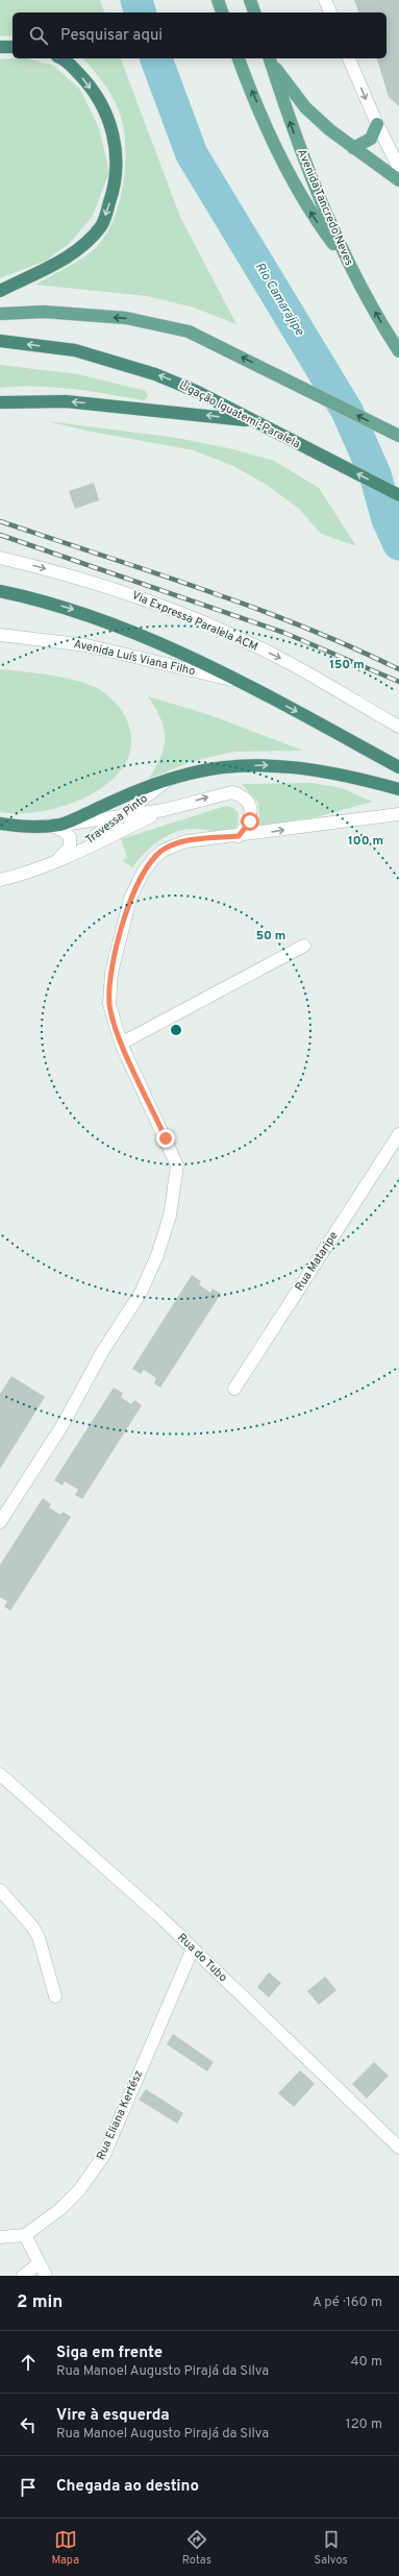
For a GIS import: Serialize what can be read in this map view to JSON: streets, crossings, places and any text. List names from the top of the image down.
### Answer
{
  "streets": {
    "highway": ["Ligação Iguatemi-Paralela"],
    "main road": ["Avenida Tancredo Neves"],
    "street": [
      "Via Expressa Paralela ACM",
      "Avenida Luís Viana Filho",
      "Travessa Pinto",
      "Rua Mataripe",
      "Rua do Tubo",
      "Rua Eliana Kertész"
    ]
  },
  "crossings": [
    ["Rua do Tubo", "Rua Eliana Kertész"]
  ],
  "one_way": ["Via Expressa Paralela ACM"],
  "water": ["Rio Camarajipe"],
  "page": {
    "search": "Pesquisar aqui",
    "heading": ["2 min", "A pé · 160 m"],
    "list": [
      ["Siga em frente", "Rua Manoel Augusto Pirajá da Silva", "40 m"],
      ["Vire à esquerda", "Rua Manoel Augusto Pirajá da Silva", "120 m"],
      "Chegada ao destino"
    ],
    "nav": ["Mapa", "Rotas", "Salvos"]
  },
  "rings": ["150 m", "100 m", "50 m"]
}
